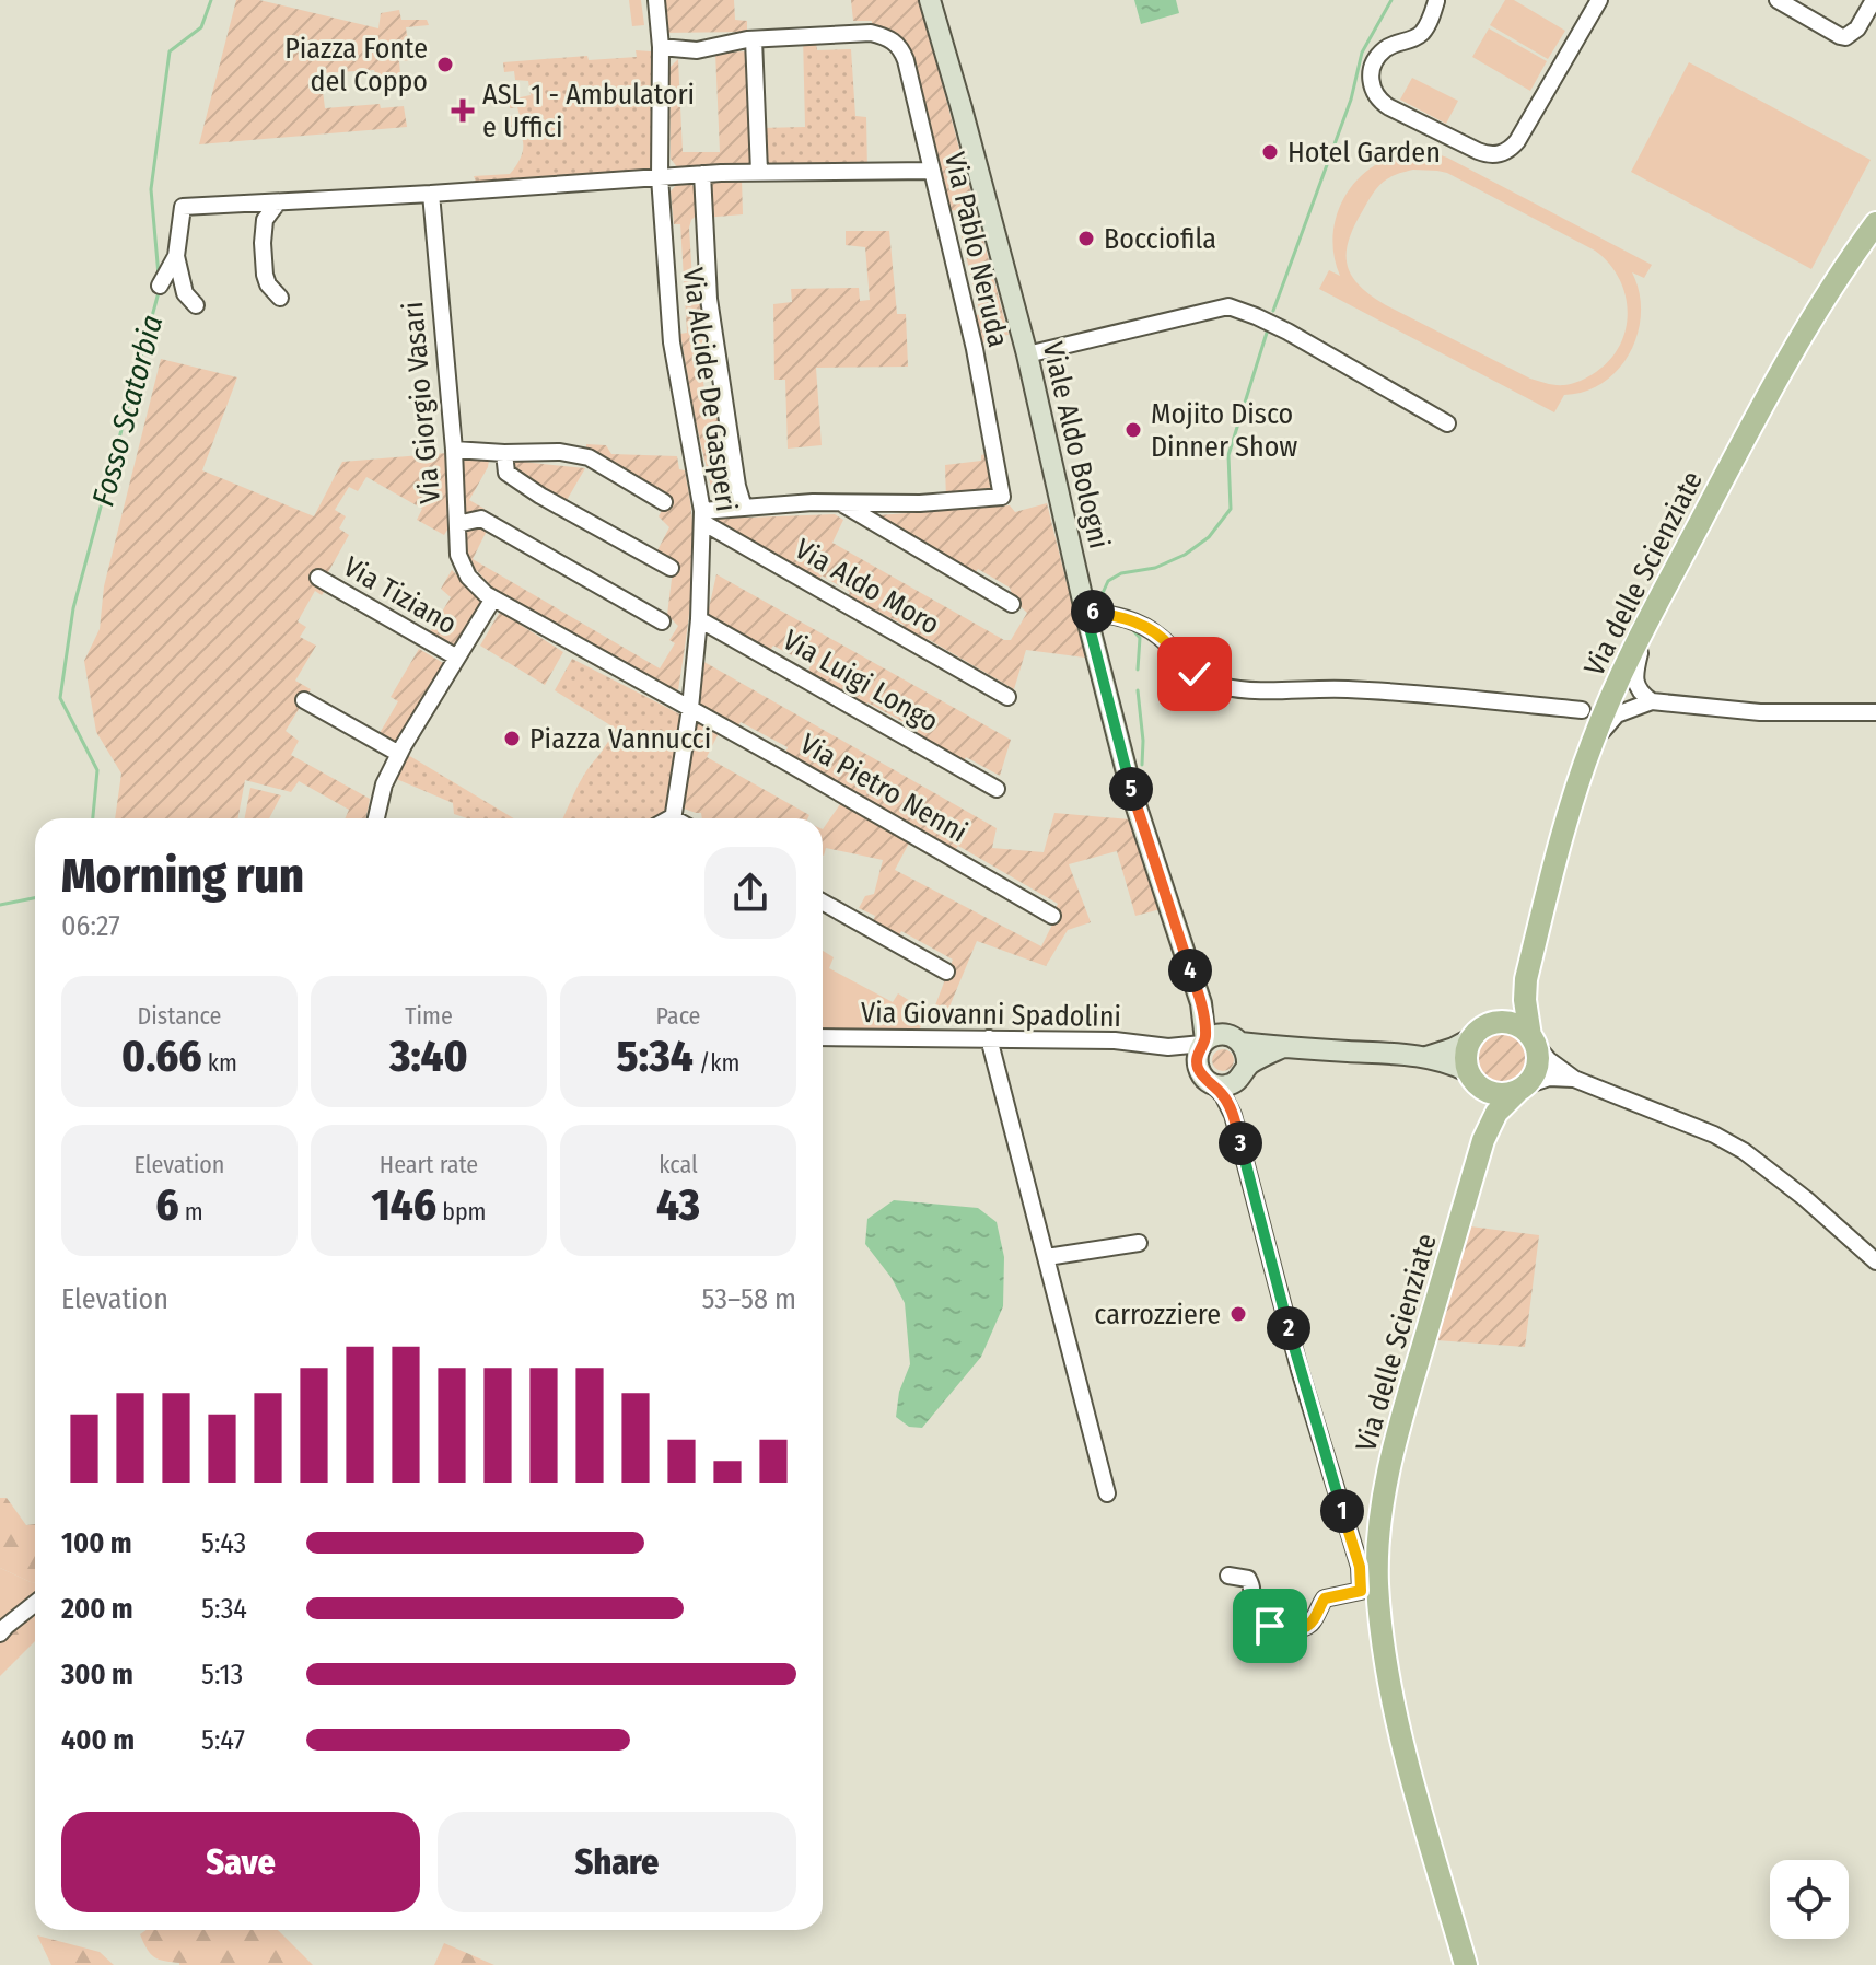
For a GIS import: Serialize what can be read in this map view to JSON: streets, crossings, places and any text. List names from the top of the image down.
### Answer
{
  "streets": {
    "main road": ["Viale Aldo Bologni", "Via delle Scienziate"],
    "street": [
      "Via Pablo Neruda",
      "Via Alcide De Gasperi",
      "Via Giorgio Vasari",
      "Via Aldo Moro",
      "Via Tiziano",
      "Via Luigi Longo",
      "Via Pietro Nenni",
      "Via Giovanni Spadolini"
    ]
  },
  "crossings": [
    ["Via Alcide De Gasperi", "Via Giorgio Vasari"],
    ["Via Alcide De Gasperi", "Via Aldo Moro"],
    ["Via Alcide De Gasperi", "Via Luigi Longo"],
    ["Via Alcide De Gasperi", "Via Pietro Nenni"],
    ["Via Giorgio Vasari", "Via Pietro Nenni"],
    ["Viale Aldo Bologni", "Via Giovanni Spadolini"]
  ],
  "water": ["Fosso Scatorbia"],
  "places": {
    "other": [
      "Piazza Fonte del Coppo",
      "Hotel Garden",
      "Bocciofila",
      "Mojito Disco Dinner Show",
      "Piazza Vannucci",
      "carrozziere"
    ],
    "health": ["ASL 1 - Ambulatori e Uffici"]
  },
  "page": {
    "pins": [
      "6",
      "5",
      "4",
      "3",
      "2",
      "1"
    ],
    "heading": ["Morning run", "06:27"],
    "stats": [
      ["Distance", "0.66 km"],
      ["Time", "3:40"],
      ["Pace", "5:34 /km"],
      ["Elevation", "6 m"],
      ["Heart rate", "146 bpm"],
      ["kcal", "43"]
    ],
    "chart": ["Elevation", "53–58 m"],
    "list": [
      {
        "name": "100 m",
        "note": "5:43"
      },
      {
        "name": "200 m",
        "note": "5:34"
      },
      {
        "name": "300 m",
        "note": "5:13"
      },
      {
        "name": "400 m",
        "note": "5:47"
      }
    ],
    "buttons": ["Save", "Share"]
  }
}
